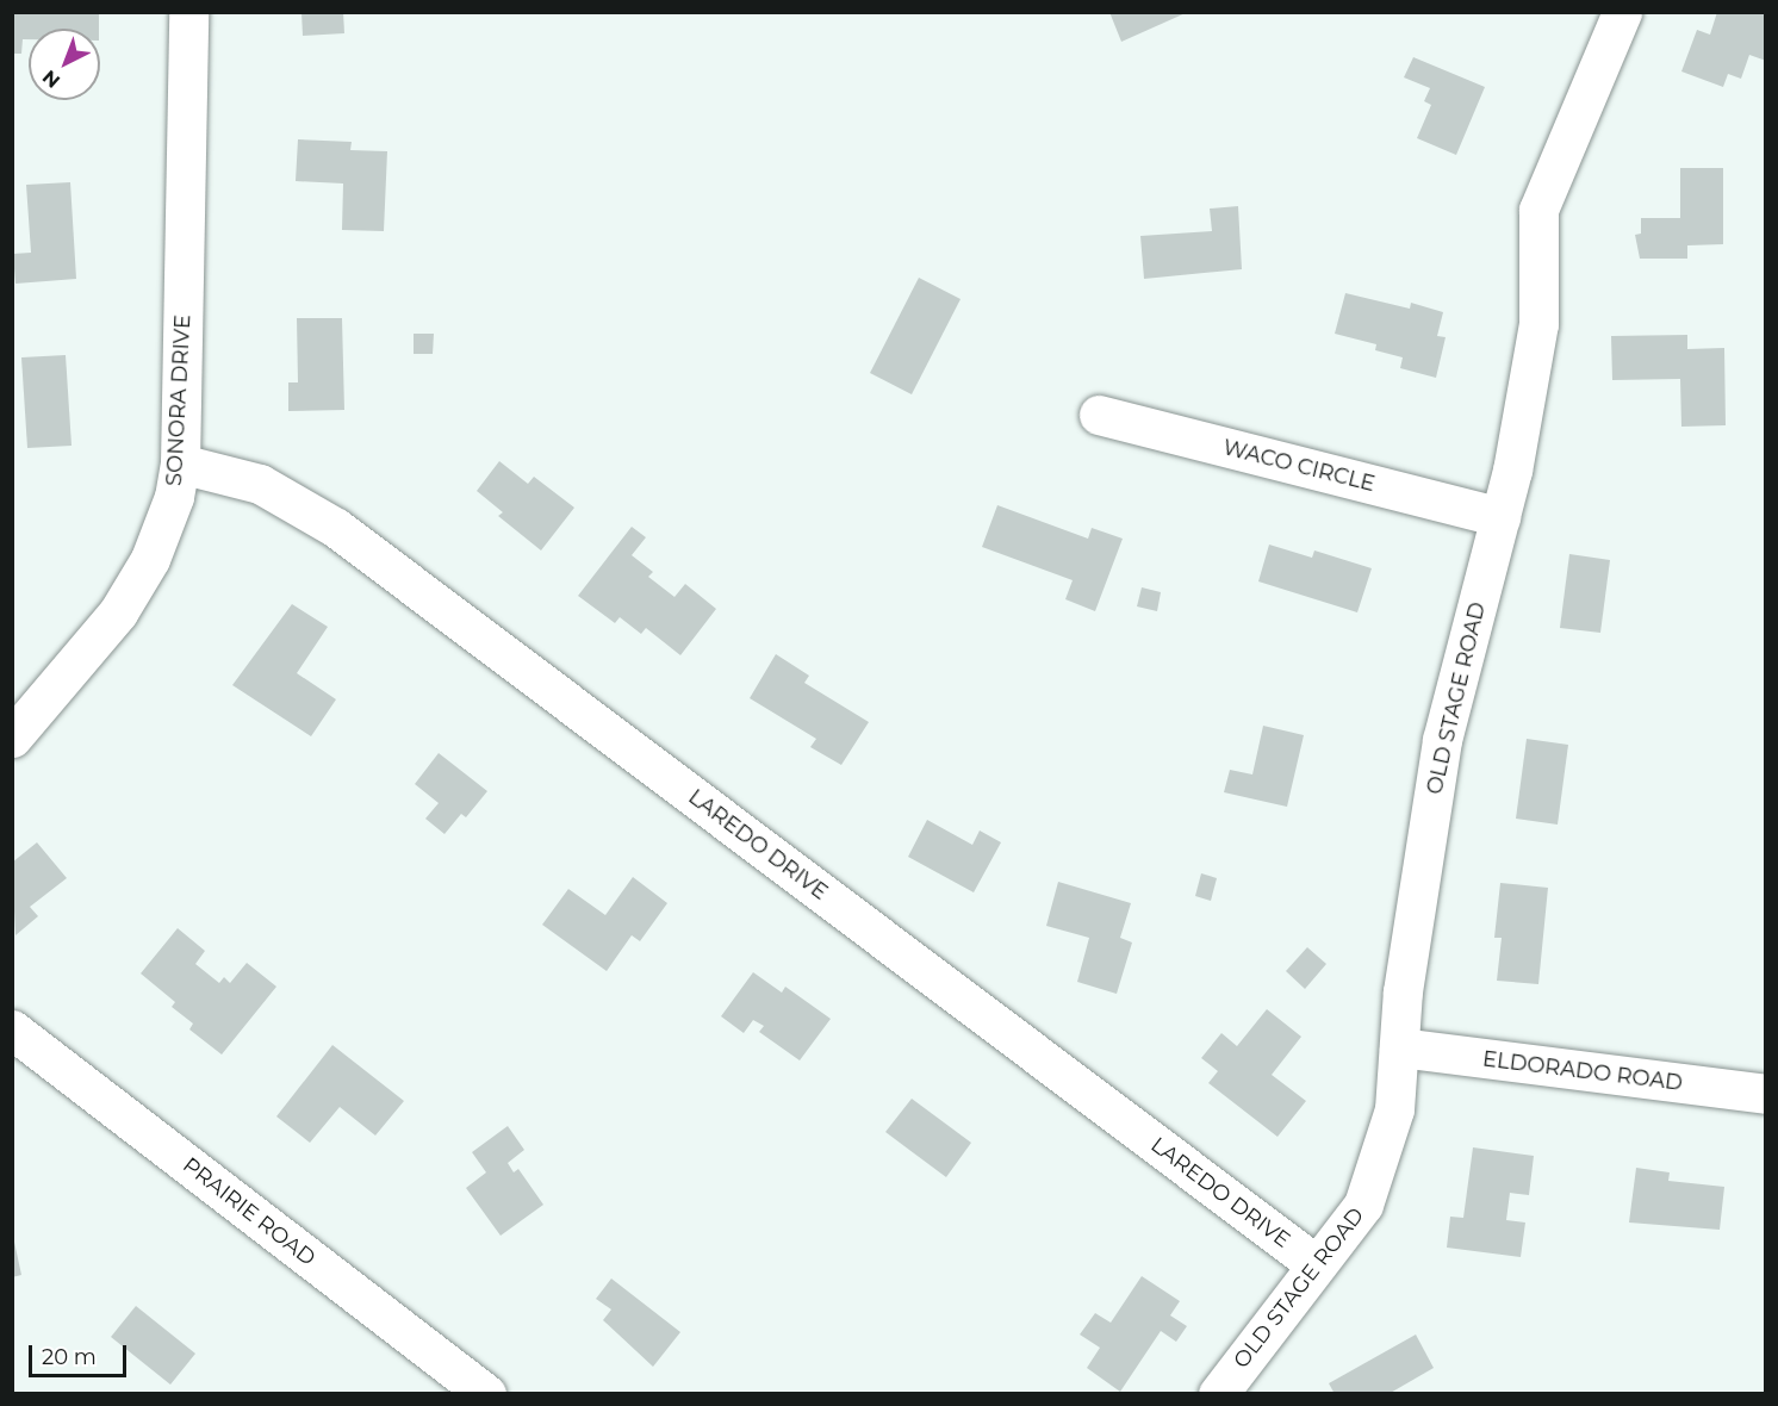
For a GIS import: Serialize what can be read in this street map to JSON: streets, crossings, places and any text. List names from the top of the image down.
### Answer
{
  "streets": {
    "street": [
      "SONORA DRIVE",
      "WACO CIRCLE",
      "OLD STAGE ROAD",
      "LAREDO DRIVE",
      "ELDORADO ROAD",
      "PRAIRIE ROAD"
    ]
  },
  "crossings": [
    ["SONORA DRIVE", "LAREDO DRIVE"],
    ["WACO CIRCLE", "OLD STAGE ROAD"],
    ["OLD STAGE ROAD", "LAREDO DRIVE"],
    ["OLD STAGE ROAD", "ELDORADO ROAD"]
  ],
  "scale_bar": "20 m",
  "north": "bottom left"
}
